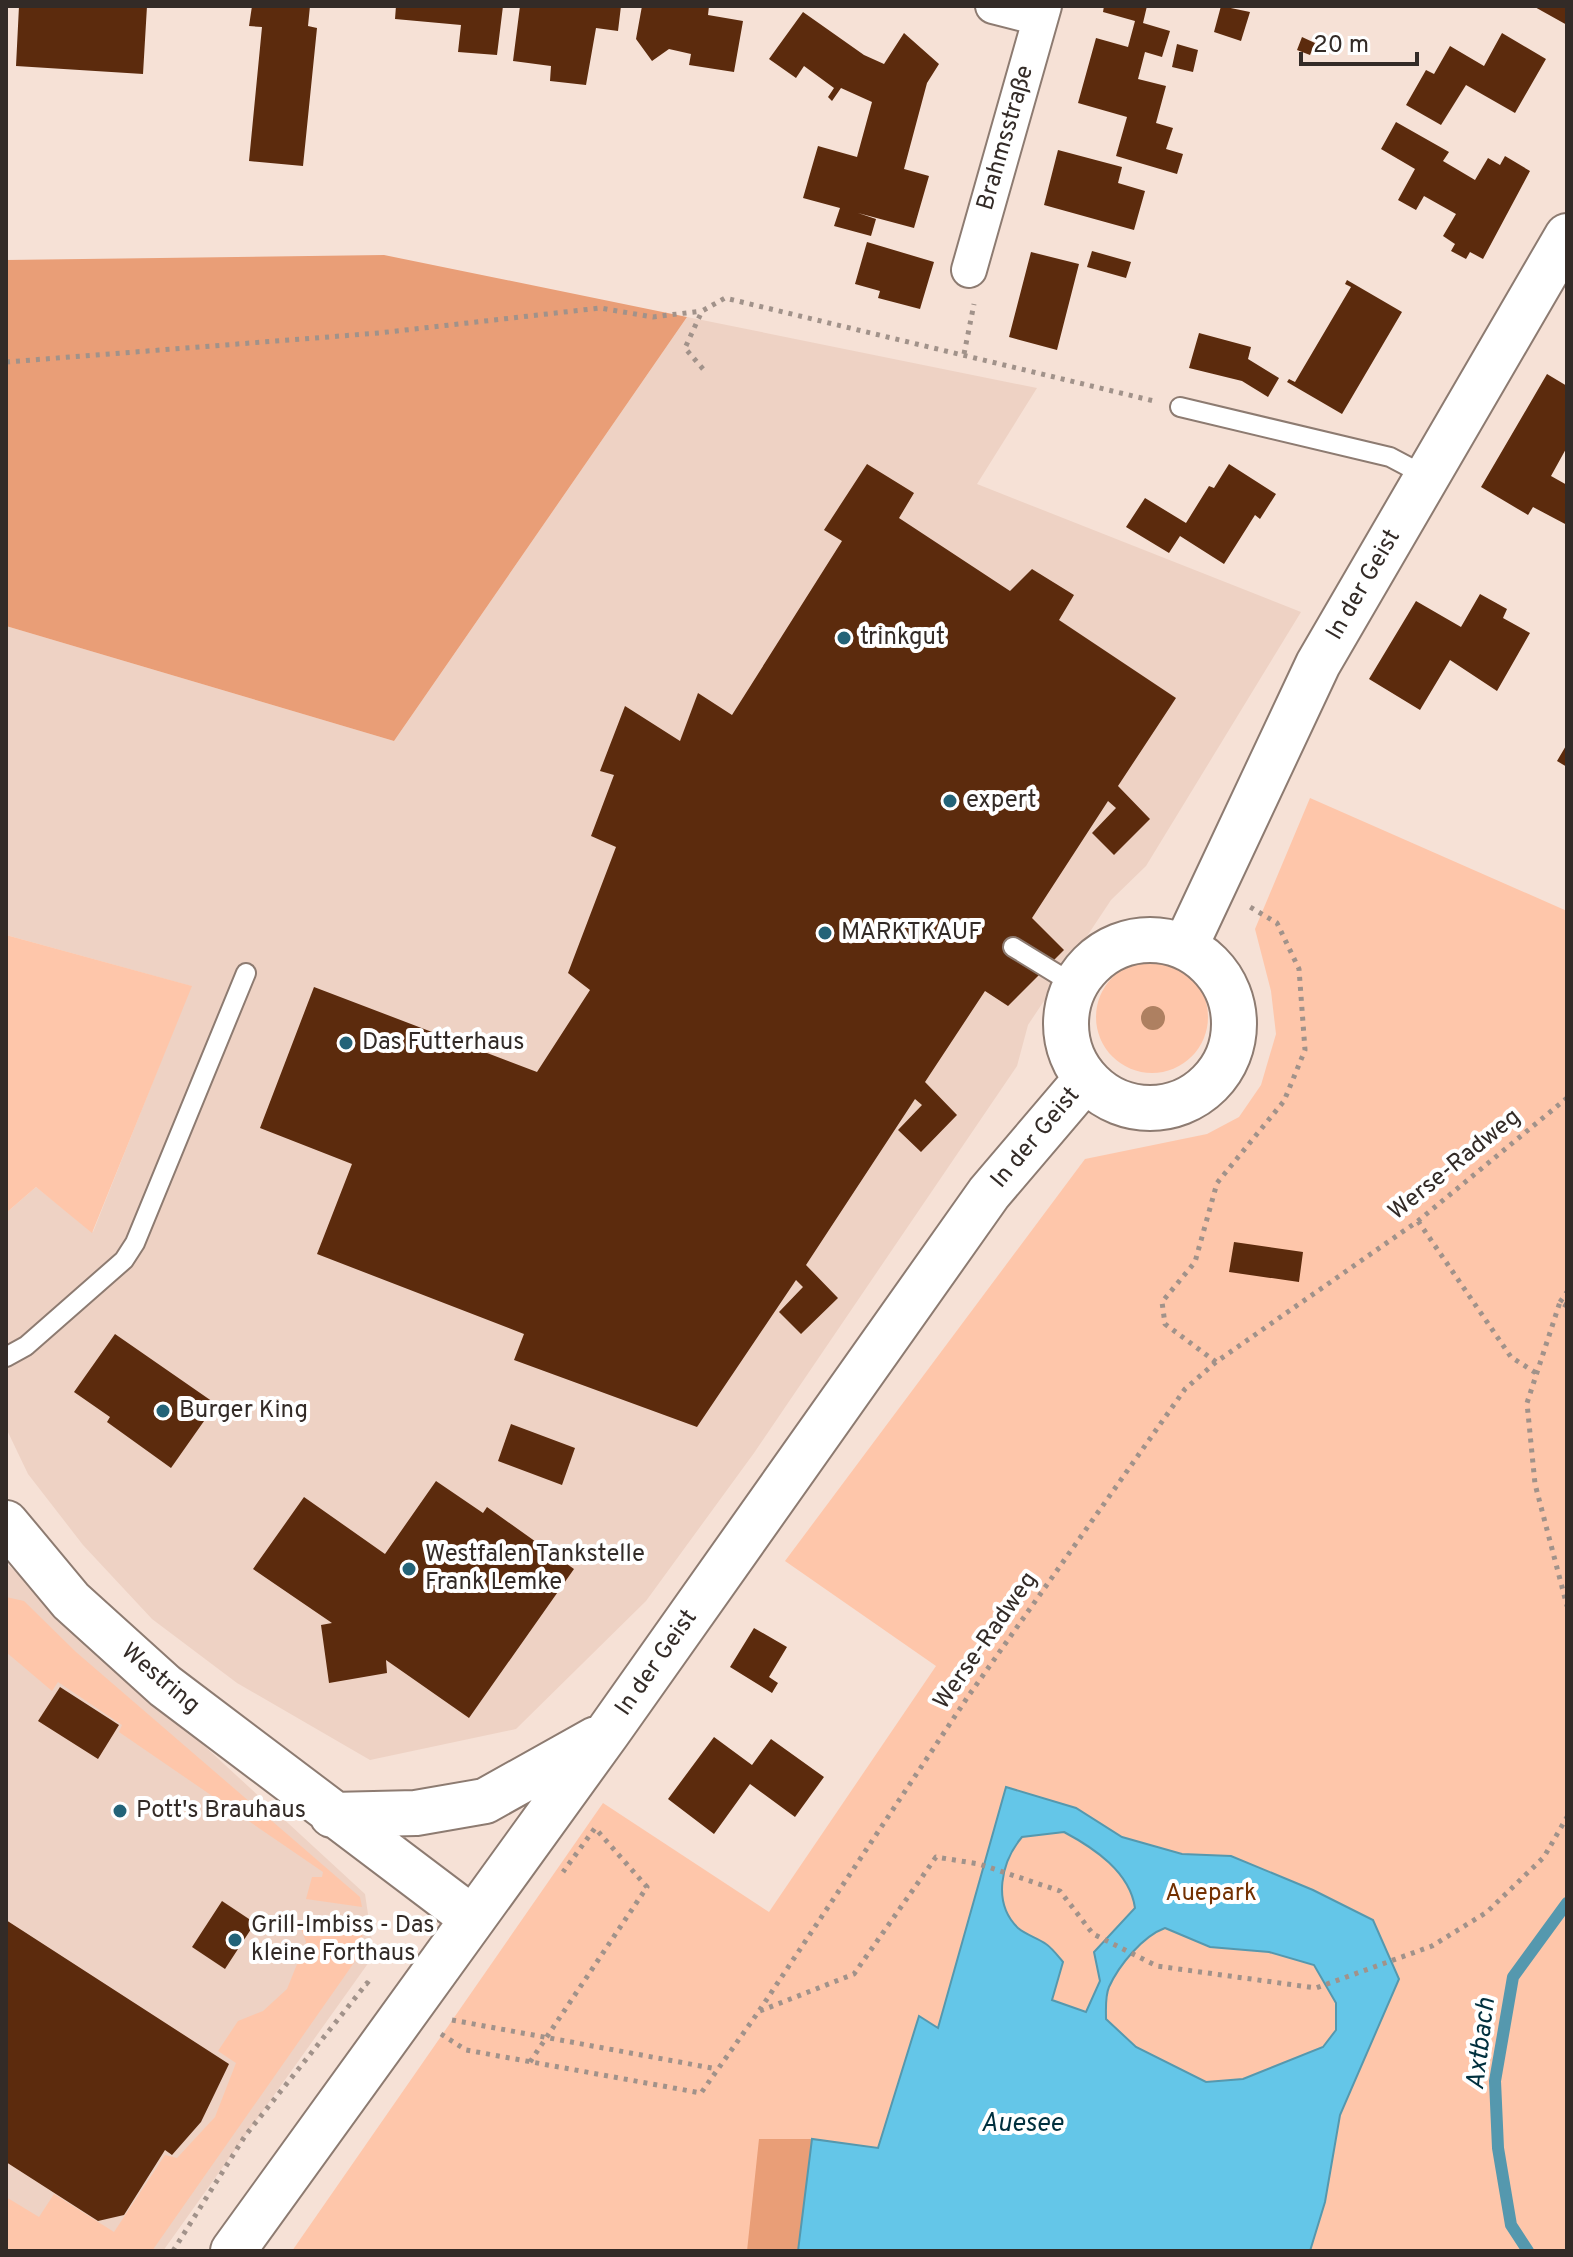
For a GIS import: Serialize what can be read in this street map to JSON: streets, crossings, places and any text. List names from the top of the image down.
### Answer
{
  "streets": {
    "main road": ["In der Geist", "Westring"],
    "street": ["Brahmsstraße"],
    "path": ["Werse-Radweg"]
  },
  "crossings": [
    ["In der Geist", "Werse-Radweg"],
    ["In der Geist", "Westring"]
  ],
  "water": ["Axtbach", "Auesee"],
  "parks": ["Auepark"],
  "places": [
    "trinkgut",
    "expert",
    "MARKTKAUF",
    "Das Futterhaus",
    "Burger King",
    "Westfalen Tankstelle Frank Lemke",
    "Pott's Brauhaus",
    "Grill-Imbiss - Das kleine Forthaus"
  ],
  "scale_bar": "20 m"
}
